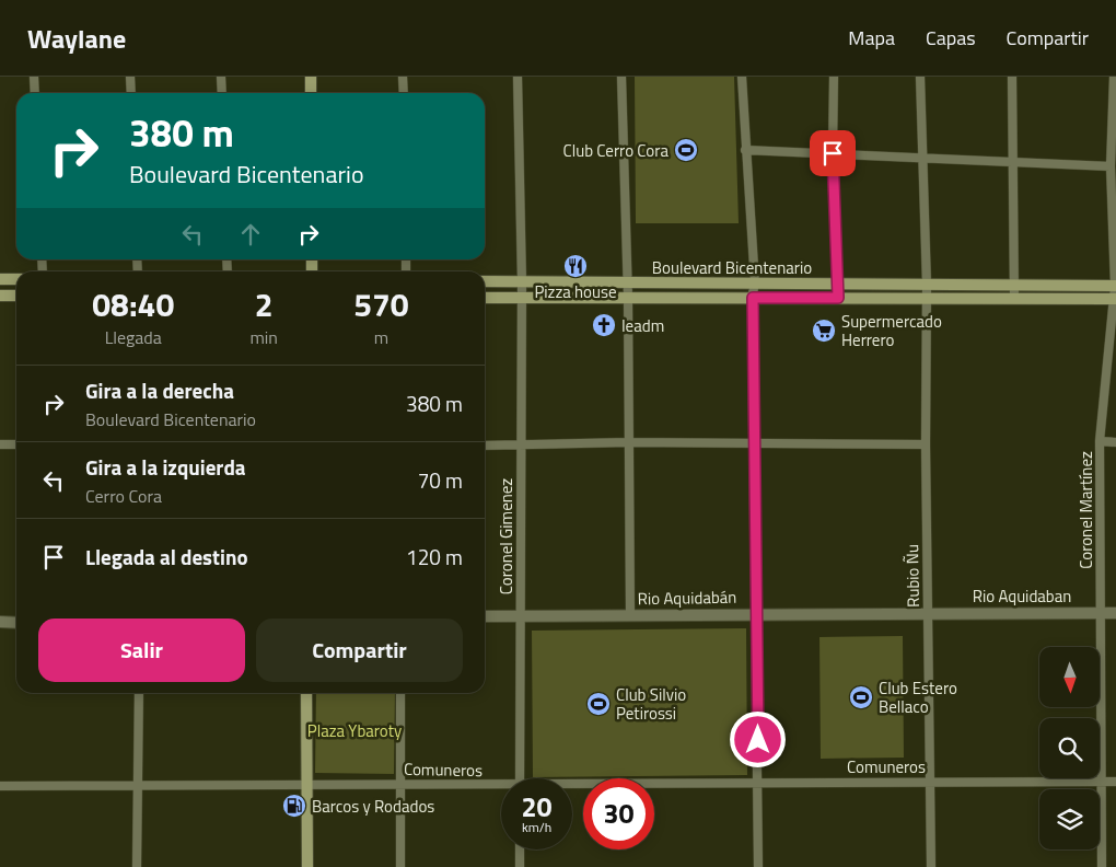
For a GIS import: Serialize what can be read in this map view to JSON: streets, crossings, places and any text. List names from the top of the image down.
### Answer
{
  "streets": {
    "main road": ["Boulevard Bicentenario"],
    "street": [
      "Coronel Martínez",
      "Coronel Gimenez",
      "Rubio Ñu",
      "Rio Aquidaban",
      "Rio Aquidabán",
      "Comuneros"
    ]
  },
  "crossings": [
    ["Boulevard Bicentenario", "Coronel Martínez"],
    ["Boulevard Bicentenario", "Coronel Gimenez"],
    ["Boulevard Bicentenario", "Rubio Ñu"],
    ["Coronel Martínez", "Rio Aquidaban"],
    ["Coronel Martínez", "Comuneros"],
    ["Coronel Gimenez", "Rio Aquidabán"],
    ["Rubio Ñu", "Rio Aquidaban"],
    ["Rubio Ñu", "Rio Aquidabán"],
    ["Rubio Ñu", "Comuneros"],
    ["Rio Aquidaban", "Rio Aquidabán"]
  ],
  "parks": ["Plaza Ybaroty"],
  "places": {
    "sports": ["Club Cerro Cora", "Club Estero Bellaco", "Club Silvio Petirossi"],
    "restaurant": ["Pizza house"],
    "church": ["Ieadm"],
    "supermarket": ["Supermercado Herrero"],
    "fuel station": ["Barcos y Rodados"]
  },
  "north": "bottom",
  "page": {
    "header": "Waylane",
    "nav": ["Mapa", "Capas", "Compartir"],
    "turn": ["380 m", "Boulevard Bicentenario"],
    "eta": [
      "08:40",
      "Llegada",
      "2",
      "min",
      "570",
      "m"
    ],
    "list": [
      {
        "name": "Gira a la derecha",
        "note": "Boulevard Bicentenario",
        "value": "380 m"
      },
      {
        "name": "Gira a la izquierda",
        "note": "Cerro Cora",
        "value": "70 m"
      },
      {
        "name": "Llegada al destino",
        "value": "120 m"
      }
    ],
    "buttons": ["Salir", "Compartir"],
    "speed": "20 km/h",
    "limit": "30"
  }
}
